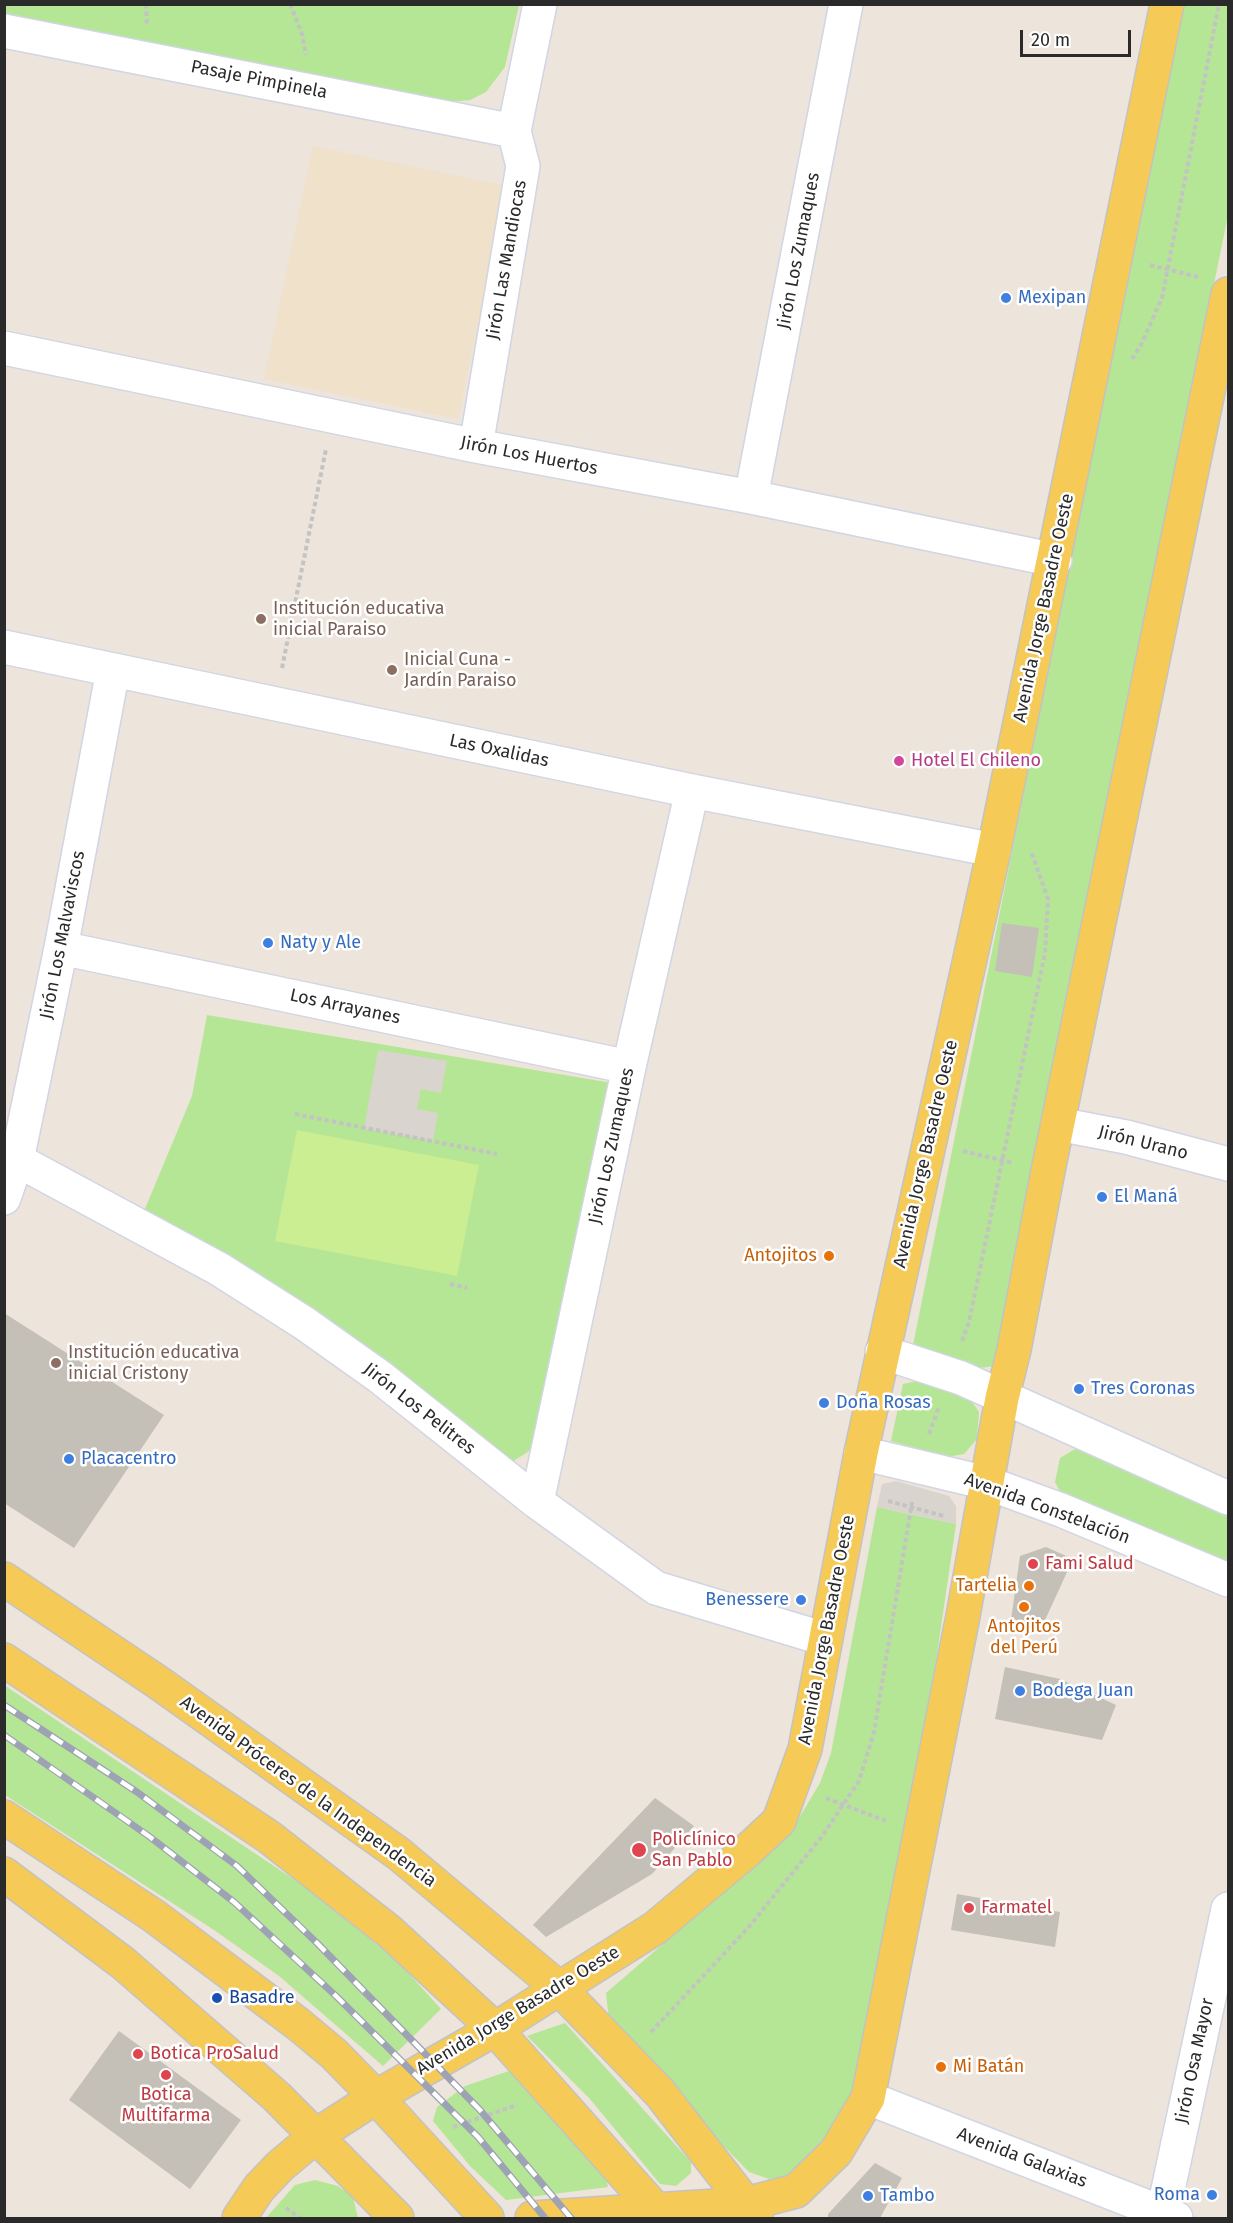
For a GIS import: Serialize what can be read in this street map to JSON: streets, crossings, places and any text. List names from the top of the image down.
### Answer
{
  "streets": {
    "main road": ["Avenida Jorge Basadre Oeste", "Avenida Próceres de la Independencia"],
    "street": [
      "Pasaje Pimpinela",
      "Jirón Los Zumaques",
      "Jirón Las Mandiocas",
      "Jirón Los Huertos",
      "Las Oxalidas",
      "Jirón Los Malvaviscos",
      "Los Arrayanes",
      "Jirón Urano",
      "Jirón Los Pelitres",
      "Avenida Constelación",
      "Jirón Osa Mayor",
      "Avenida Galaxias"
    ]
  },
  "crossings": [
    ["Pasaje Pimpinela", "Jirón Las Mandiocas"],
    ["Jirón Los Zumaques", "Jirón Los Huertos"],
    ["Jirón Los Zumaques", "Las Oxalidas"],
    ["Jirón Los Zumaques", "Los Arrayanes"],
    ["Jirón Los Zumaques", "Jirón Los Pelitres"],
    ["Jirón Las Mandiocas", "Jirón Los Huertos"],
    ["Jirón Los Huertos", "Avenida Jorge Basadre Oeste"],
    ["Avenida Jorge Basadre Oeste", "Las Oxalidas"],
    ["Avenida Jorge Basadre Oeste", "Jirón Los Pelitres"],
    ["Avenida Jorge Basadre Oeste", "Avenida Constelación"],
    ["Avenida Jorge Basadre Oeste", "Avenida Próceres de la Independencia"],
    ["Las Oxalidas", "Jirón Los Malvaviscos"],
    ["Jirón Los Malvaviscos", "Los Arrayanes"],
    ["Jirón Los Malvaviscos", "Jirón Los Pelitres"],
    ["Jirón Osa Mayor", "Avenida Galaxias"]
  ],
  "places": [
    "Mexipan",
    "Institución educativa inicial Paraiso",
    "Inicial Cuna - Jardín Paraiso",
    "Hotel El Chileno",
    "Naty y Ale",
    "El Maná",
    "Antojitos",
    "Institución educativa inicial Cristony",
    "Tres Coronas",
    "Doña Rosas",
    "Placacentro",
    "Fami Salud",
    "Tartelia",
    "Benessere",
    "Antojitos del Perú",
    "Bodega Juan",
    "Policlínico San Pablo",
    "Farmatel",
    "Basadre",
    "Botica ProSalud",
    "Mi Batán",
    "Botica Multifarma",
    "Roma",
    "Tambo"
  ],
  "scale_bar": "20 m"
}
